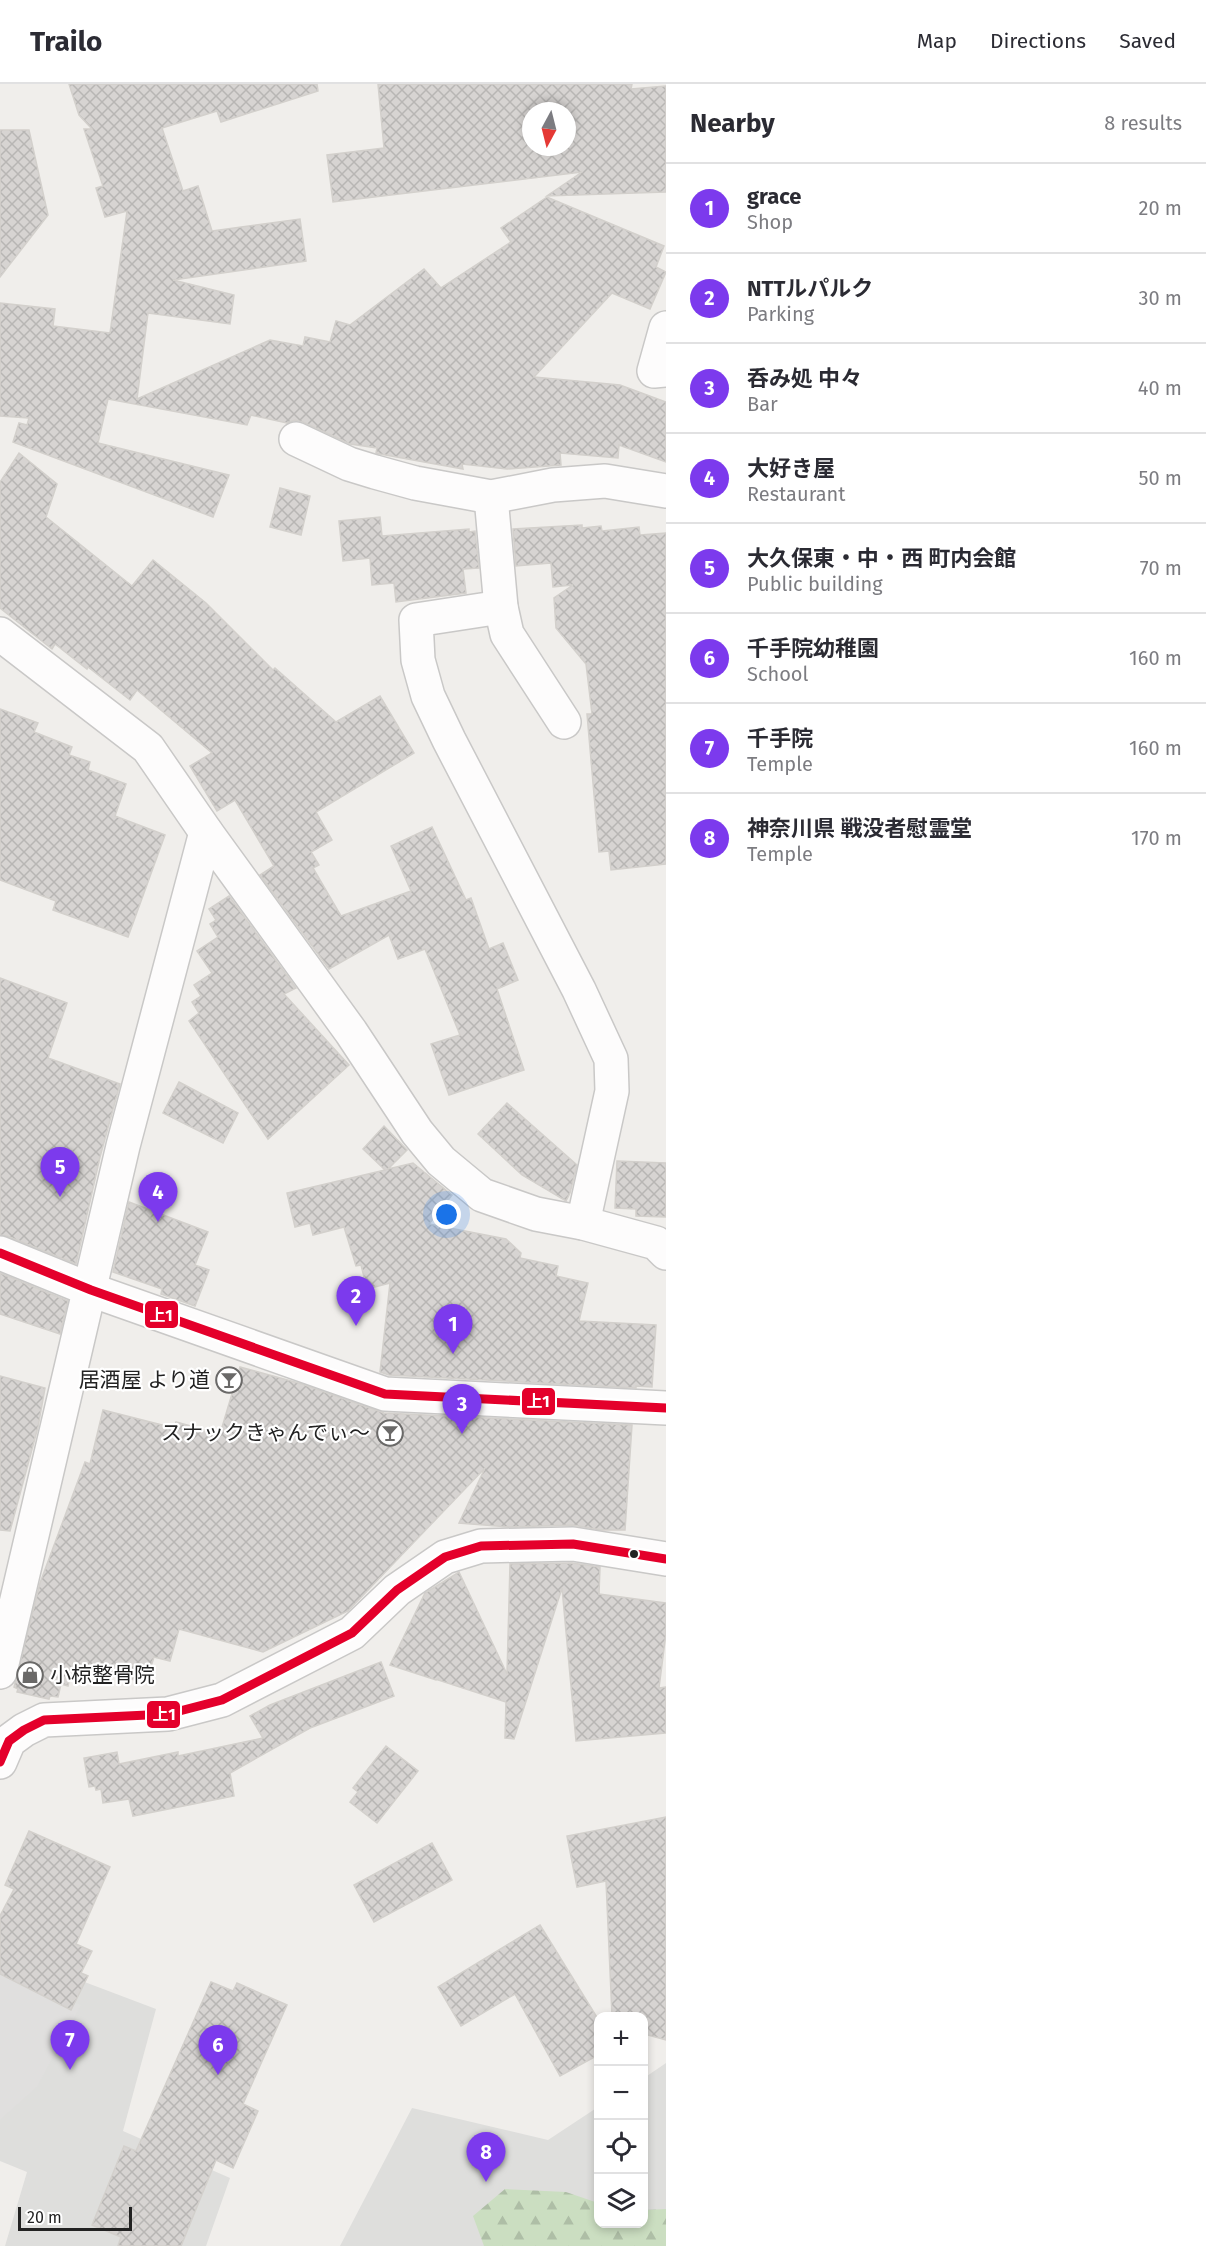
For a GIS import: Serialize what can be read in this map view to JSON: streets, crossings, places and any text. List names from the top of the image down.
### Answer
{
  "places": {
    "bar": ["居酒屋 より道", "スナックきゃんでぃ〜"],
    "shop": ["小椋整骨院"]
  },
  "lines": ["transit line 上1"],
  "scale_bar": "20 m",
  "north": "bottom",
  "page": {
    "header": "Trailo",
    "nav": ["Map", "Directions", "Saved"],
    "heading": ["Nearby", "8 results"],
    "list": [
      {
        "mark": "1",
        "name": "grace",
        "note": "Shop",
        "value": "20 m"
      },
      {
        "mark": "2",
        "name": "NTTルパルク",
        "note": "Parking",
        "value": "30 m"
      },
      {
        "mark": "3",
        "name": "呑み処 中々",
        "note": "Bar",
        "value": "40 m"
      },
      {
        "mark": "4",
        "name": "大好き屋",
        "note": "Restaurant",
        "value": "50 m"
      },
      {
        "mark": "5",
        "name": "大久保東・中・西 町内会館",
        "note": "Public building",
        "value": "70 m"
      },
      {
        "mark": "6",
        "name": "千手院幼稚園",
        "note": "School",
        "value": "160 m"
      },
      {
        "mark": "7",
        "name": "千手院",
        "note": "Temple",
        "value": "160 m"
      },
      {
        "mark": "8",
        "name": "神奈川県 戦没者慰霊堂",
        "note": "Temple",
        "value": "170 m"
      }
    ],
    "pins": [
      "5",
      "4",
      "2",
      "1",
      "3",
      "7",
      "6",
      "8"
    ],
    "map_buttons": ["+", "−"],
    "scale": "20 m"
  }
}
